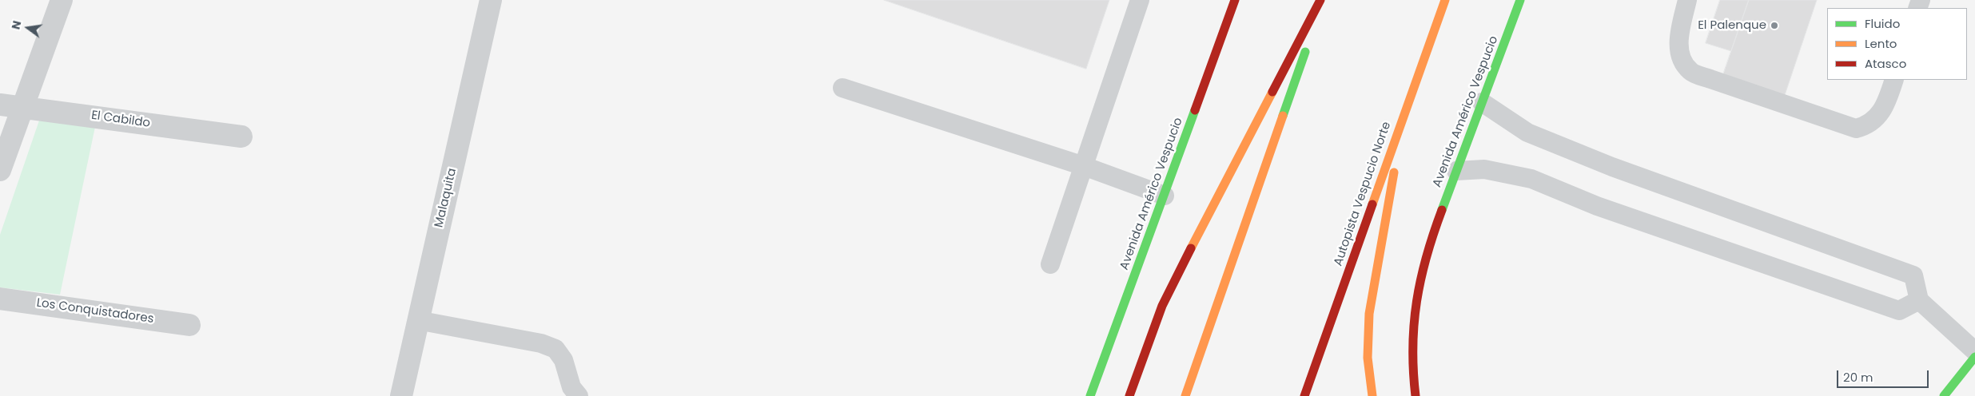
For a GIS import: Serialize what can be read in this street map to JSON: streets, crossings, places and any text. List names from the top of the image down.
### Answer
{
  "streets": {
    "main road": ["Avenida Américo Vespucio", "Autopista Vespucio Norte"],
    "street": ["El Cabildo", "Malaquita", "Los Conquistadores"]
  },
  "places": ["El Palenque"],
  "legend": ["Fluido", "Lento", "Atasco"],
  "scale_bar": "20 m",
  "north": "left"
}
